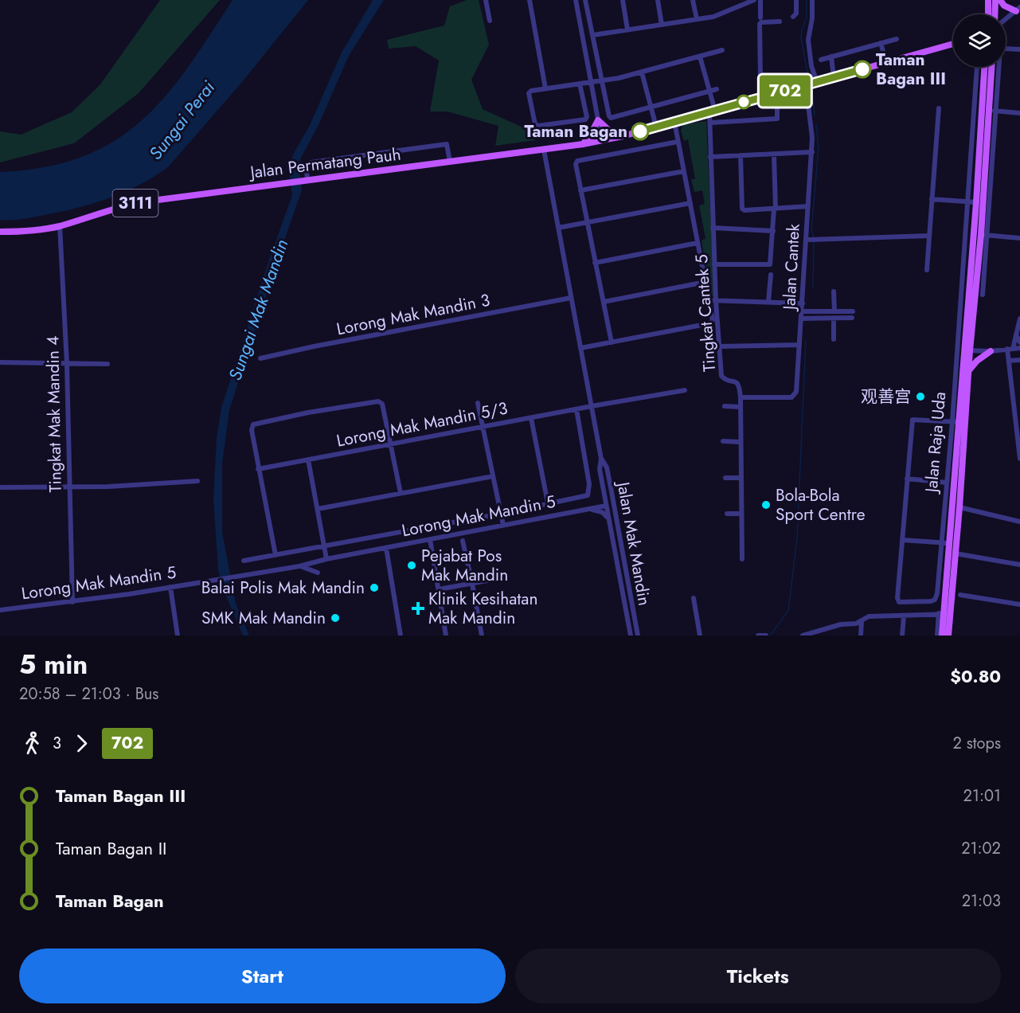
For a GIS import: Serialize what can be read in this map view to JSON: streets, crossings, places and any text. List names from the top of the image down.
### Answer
{
  "streets": {
    "main road": ["Jalan Permatang Pauh", "3111", "Jalan Raja Uda"],
    "street": [
      "Jalan Cantek",
      "Tingkat Cantek 5",
      "Lorong Mak Mandin 3",
      "Tingkat Mak Mandin 4",
      "Lorong Mak Mandin 5/3",
      "Lorong Mak Mandin 5",
      "Jalan Mak Mandin"
    ]
  },
  "crossings": [
    ["Jalan Permatang Pauh", "Jalan Cantek"],
    ["Jalan Permatang Pauh", "Tingkat Cantek 5"],
    ["Jalan Permatang Pauh", "Tingkat Mak Mandin 4"],
    ["Jalan Cantek", "Tingkat Cantek 5"],
    ["Tingkat Mak Mandin 4", "Lorong Mak Mandin 5"],
    ["Lorong Mak Mandin 5", "Jalan Mak Mandin"]
  ],
  "water": ["Sungai Perai", "Sungai Mak Mandin"],
  "places": {
    "other": [
      "Taman Bagan III",
      "Taman Bagan",
      "观善宫",
      "Bola-Bola Sport Centre",
      "Pejabat Pos Mak Mandin",
      "Balai Polis Mak Mandin",
      "SMK Mak Mandin"
    ],
    "health": ["Klinik Kesihatan Mak Mandin"]
  },
  "lines": ["bus line 702"],
  "page": {
    "on_map": "702",
    "heading": ["5 min", "20:58 – 21:03 · Bus", "$0.80"],
    "legs": ["3", "702", "2 stops"],
    "list": [
      {
        "name": "Taman Bagan III",
        "value": "21:01"
      },
      {
        "name": "Taman Bagan II",
        "value": "21:02"
      },
      {
        "name": "Taman Bagan",
        "value": "21:03"
      }
    ],
    "buttons": ["Start", "Tickets"]
  }
}
